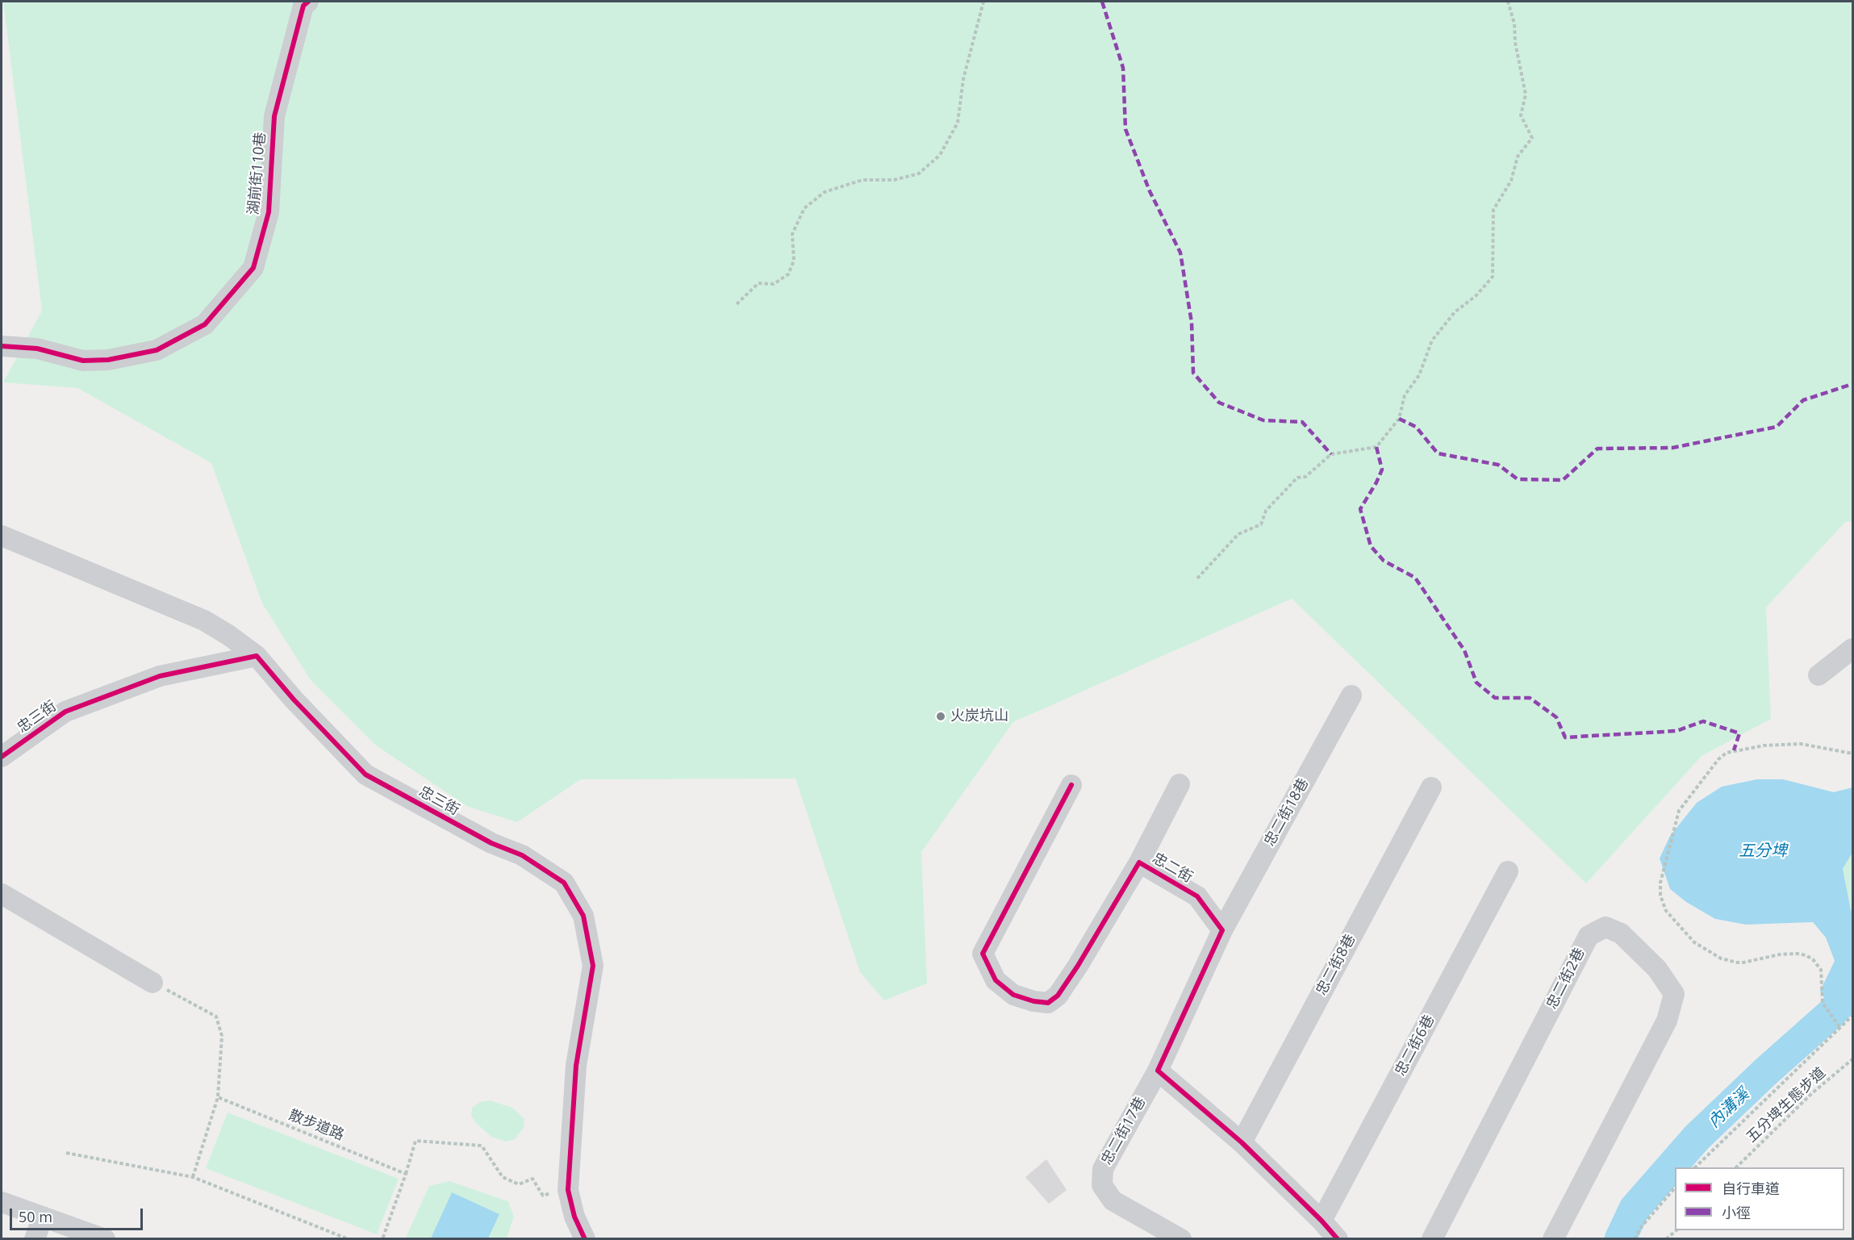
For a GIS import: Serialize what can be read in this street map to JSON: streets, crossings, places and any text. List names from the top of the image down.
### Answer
{
  "streets": {
    "street": [
      "湖前街110巷",
      "忠三街",
      "忠二街18巷",
      "忠二街",
      "忠二街8巷",
      "忠二街2巷",
      "忠二街6巷",
      "忠二街17巷"
    ],
    "path": ["五分埤生態步道", "散步道路"]
  },
  "crossings": [
    ["忠二街18巷", "忠二街"]
  ],
  "water": ["五分埤", "內溝溪"],
  "places": ["火炭坑山"],
  "legend": ["自行車道", "小徑"],
  "scale_bar": "50 m"
}
